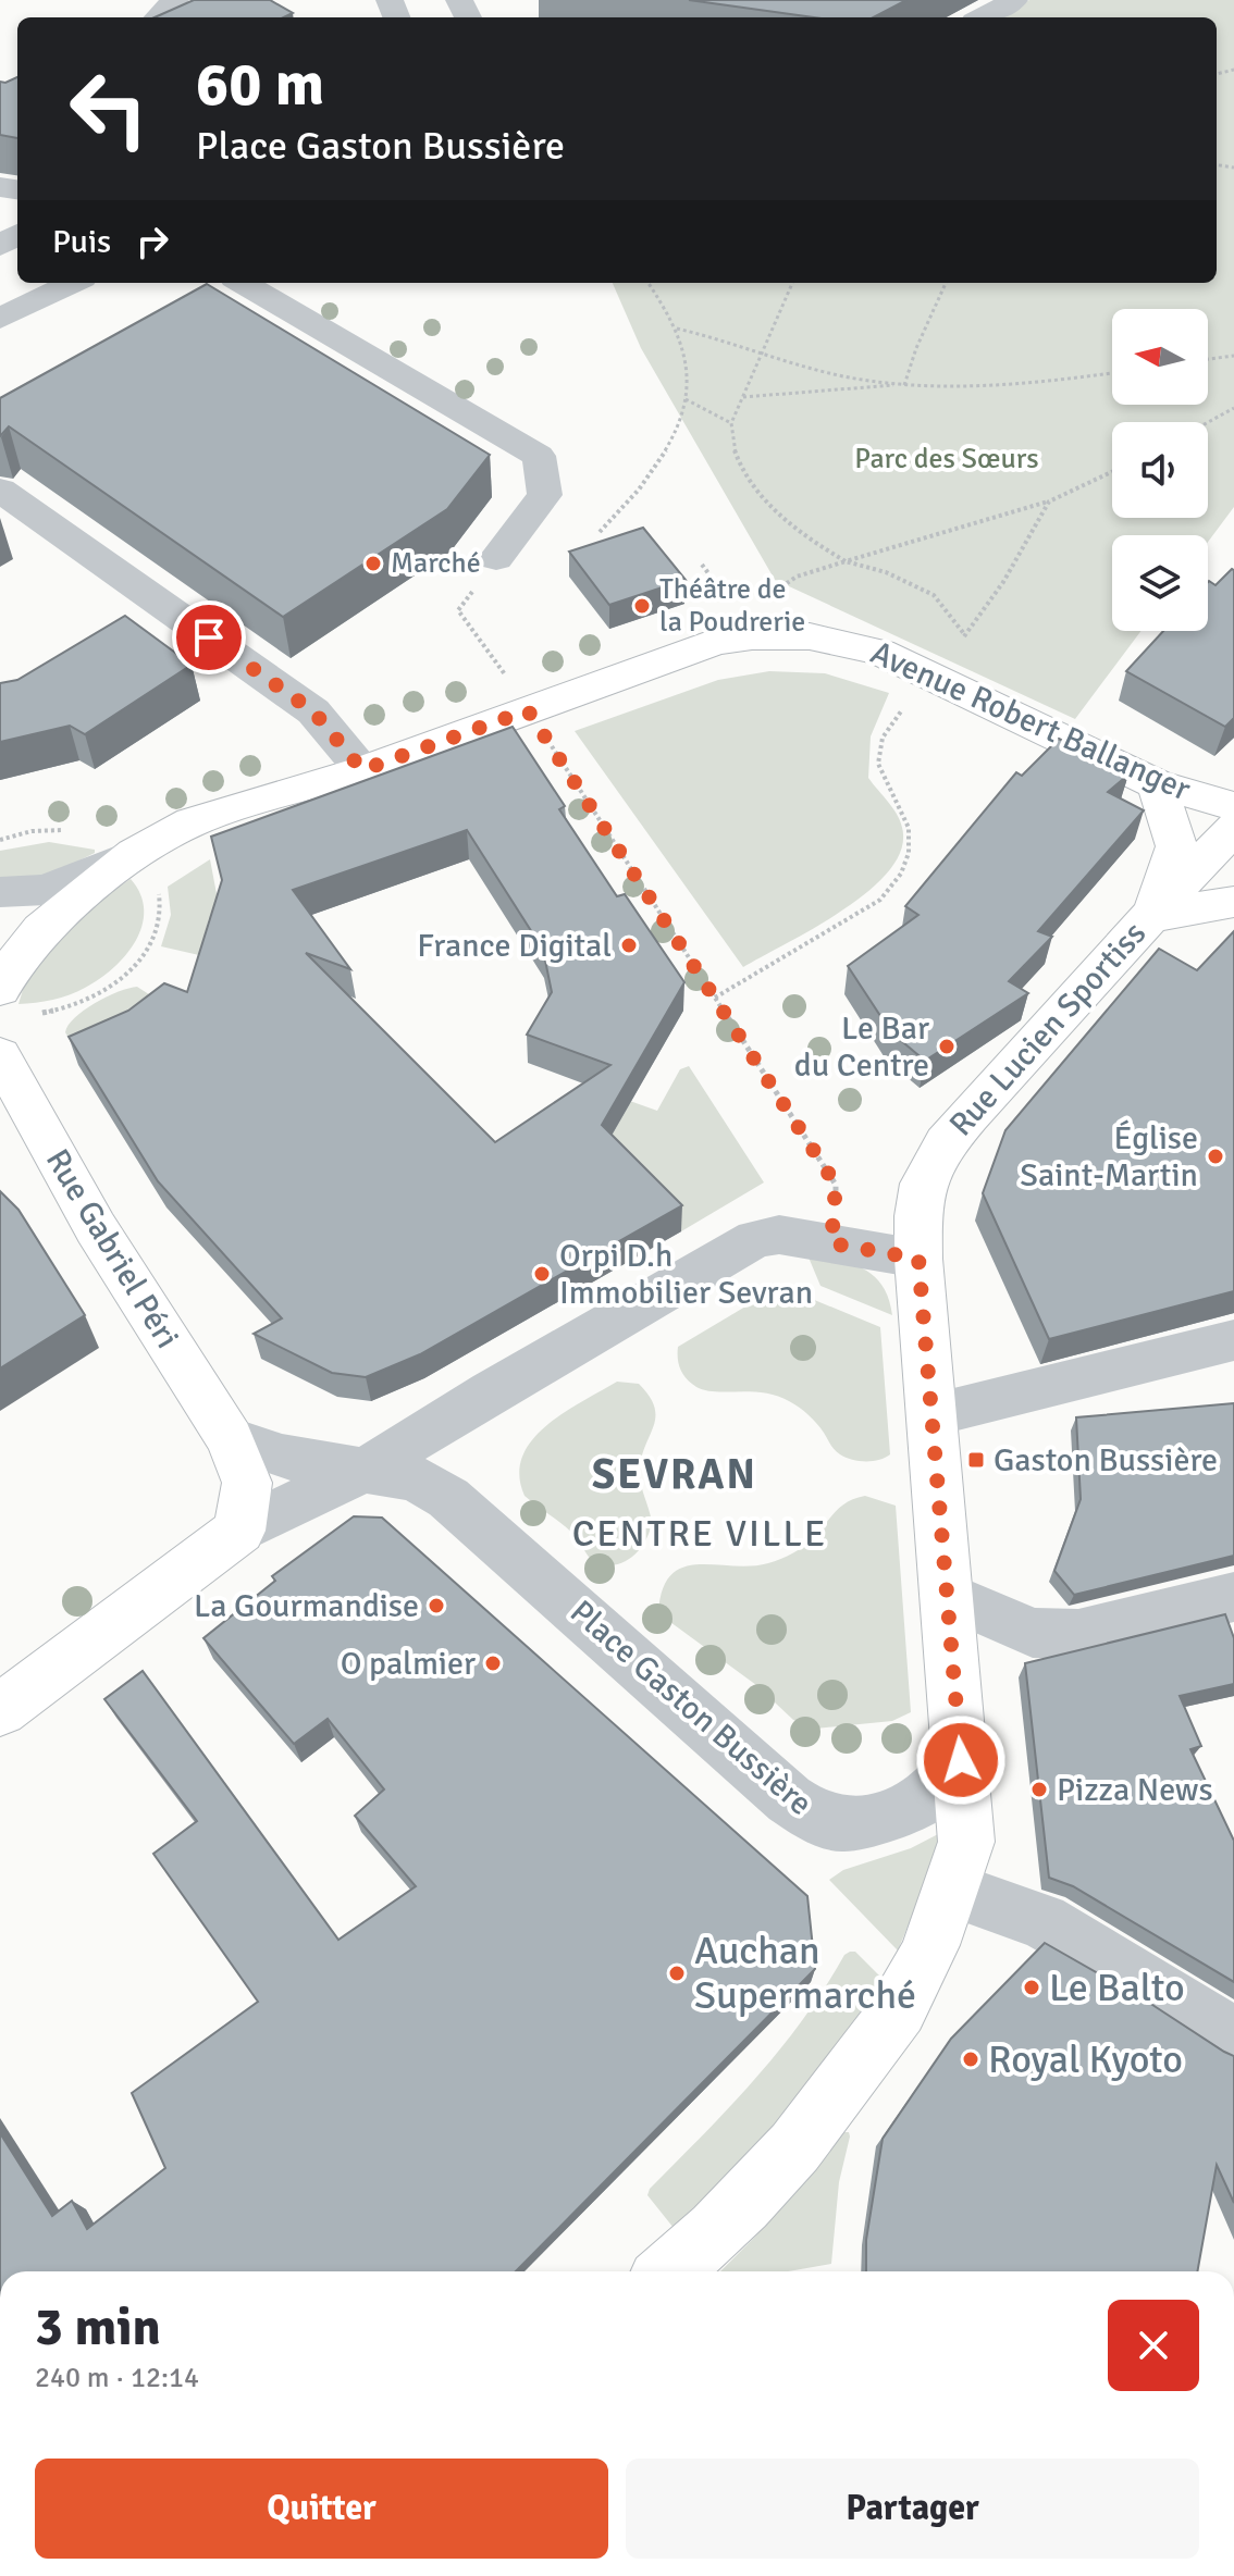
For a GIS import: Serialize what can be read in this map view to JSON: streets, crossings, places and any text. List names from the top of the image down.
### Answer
{
  "streets": {
    "main road": ["Avenue Robert Ballanger", "Rue Lucien Sportiss", "Rue Gabriel Péri"],
    "street": ["Place Gaston Bussière"]
  },
  "districts": ["SEVRAN", "CENTRE VILLE"],
  "parks": ["Parc des Sœurs"],
  "places": {
    "other": [
      "Marché",
      "Théâtre de la Poudrerie",
      "France Digital",
      "Le Bar du Centre",
      "Église Saint-Martin",
      "Orpi D.h Immobilier Sevran",
      "La Gourmandise",
      "O palmier",
      "Pizza News",
      "Auchan Supermarché",
      "Le Balto",
      "Royal Kyoto"
    ],
    "transit": ["Gaston Bussière"]
  },
  "north": "left",
  "page": {
    "turn": ["60 m", "Place Gaston Bussière"],
    "then": "Puis",
    "heading": ["3 min", "240 m · 12:14"],
    "buttons": ["Quitter", "Partager"]
  }
}
